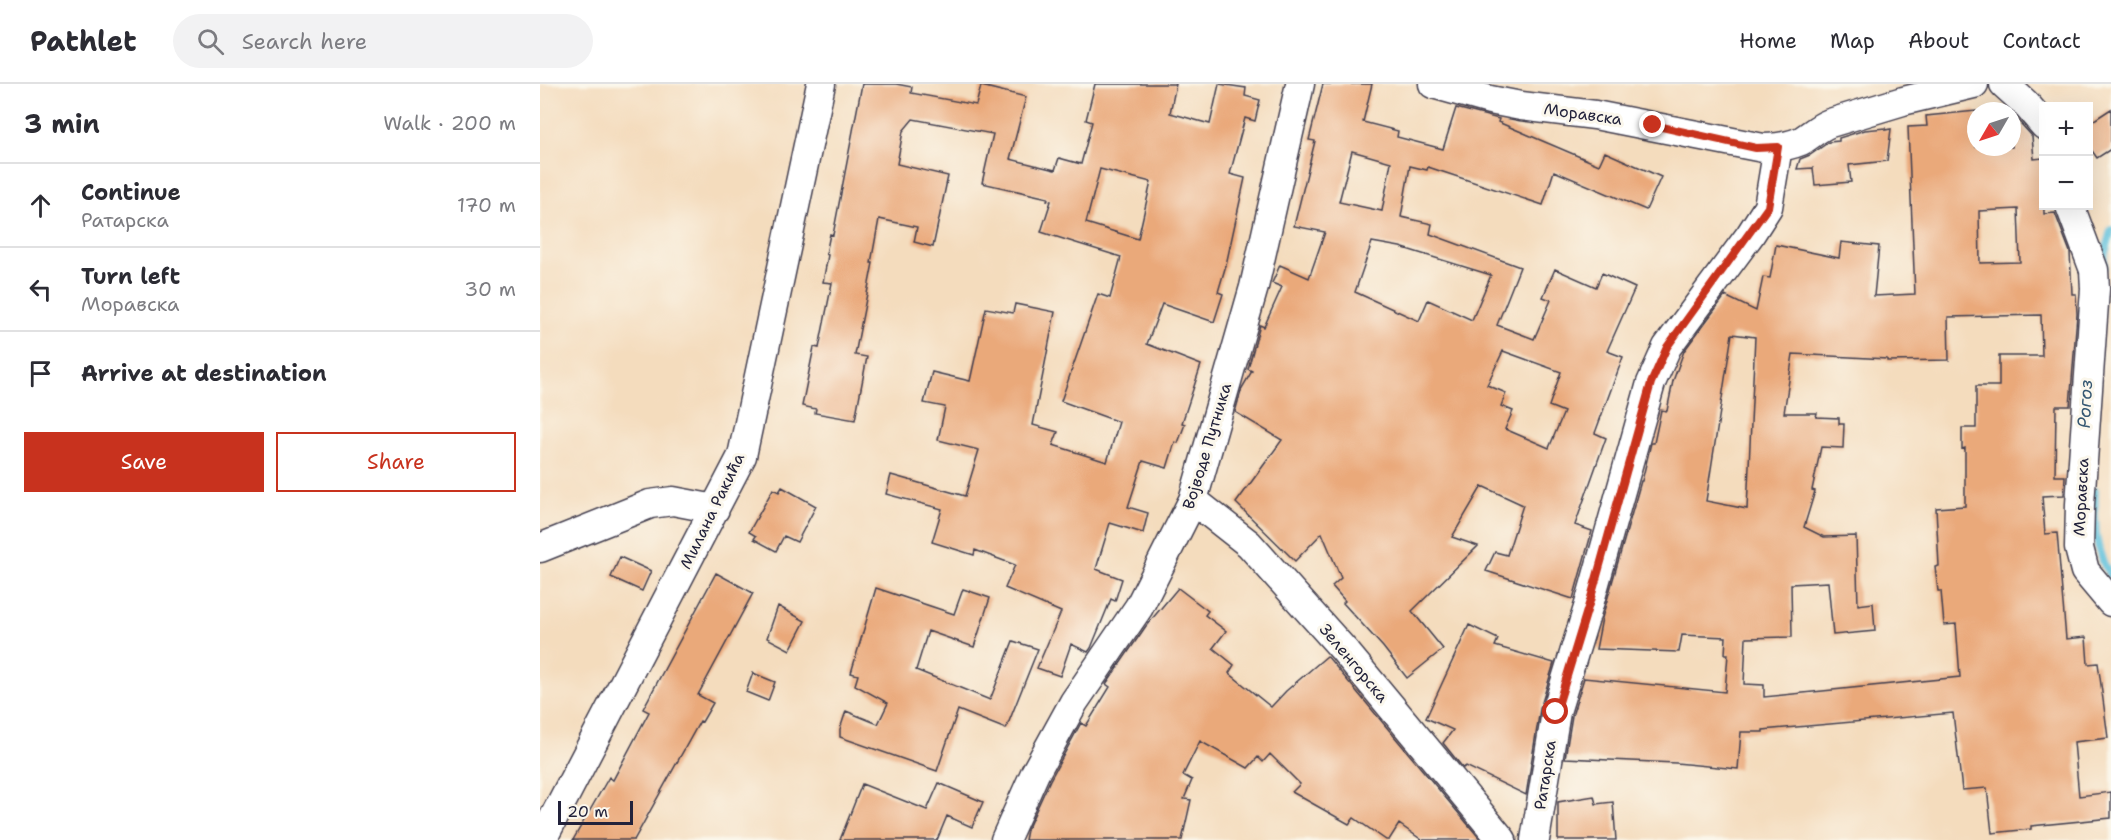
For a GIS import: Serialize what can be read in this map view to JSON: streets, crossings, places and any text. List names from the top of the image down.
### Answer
{
  "streets": {
    "street": [
      "Моравска",
      "Војводе Путника",
      "Милана Ракића",
      "Зеленгорска",
      "Ратарска"
    ]
  },
  "crossings": [
    ["Моравска", "Ратарска"],
    ["Војводе Путника", "Зеленгорска"]
  ],
  "water": ["Рогоз"],
  "scale_bar": "20 m",
  "north": "bottom left",
  "page": {
    "header": "Pathlet",
    "search": "Search here",
    "nav": [
      "Home",
      "Map",
      "About",
      "Contact"
    ],
    "heading": ["3 min", "Walk · 200 m"],
    "map_buttons": ["+", "−"],
    "list": [
      ["Continue", "Ратарска", "170 m"],
      ["Turn left", "Моравска", "30 m"],
      "Arrive at destination"
    ],
    "buttons": ["Save", "Share"],
    "scale": "20 m"
  }
}
